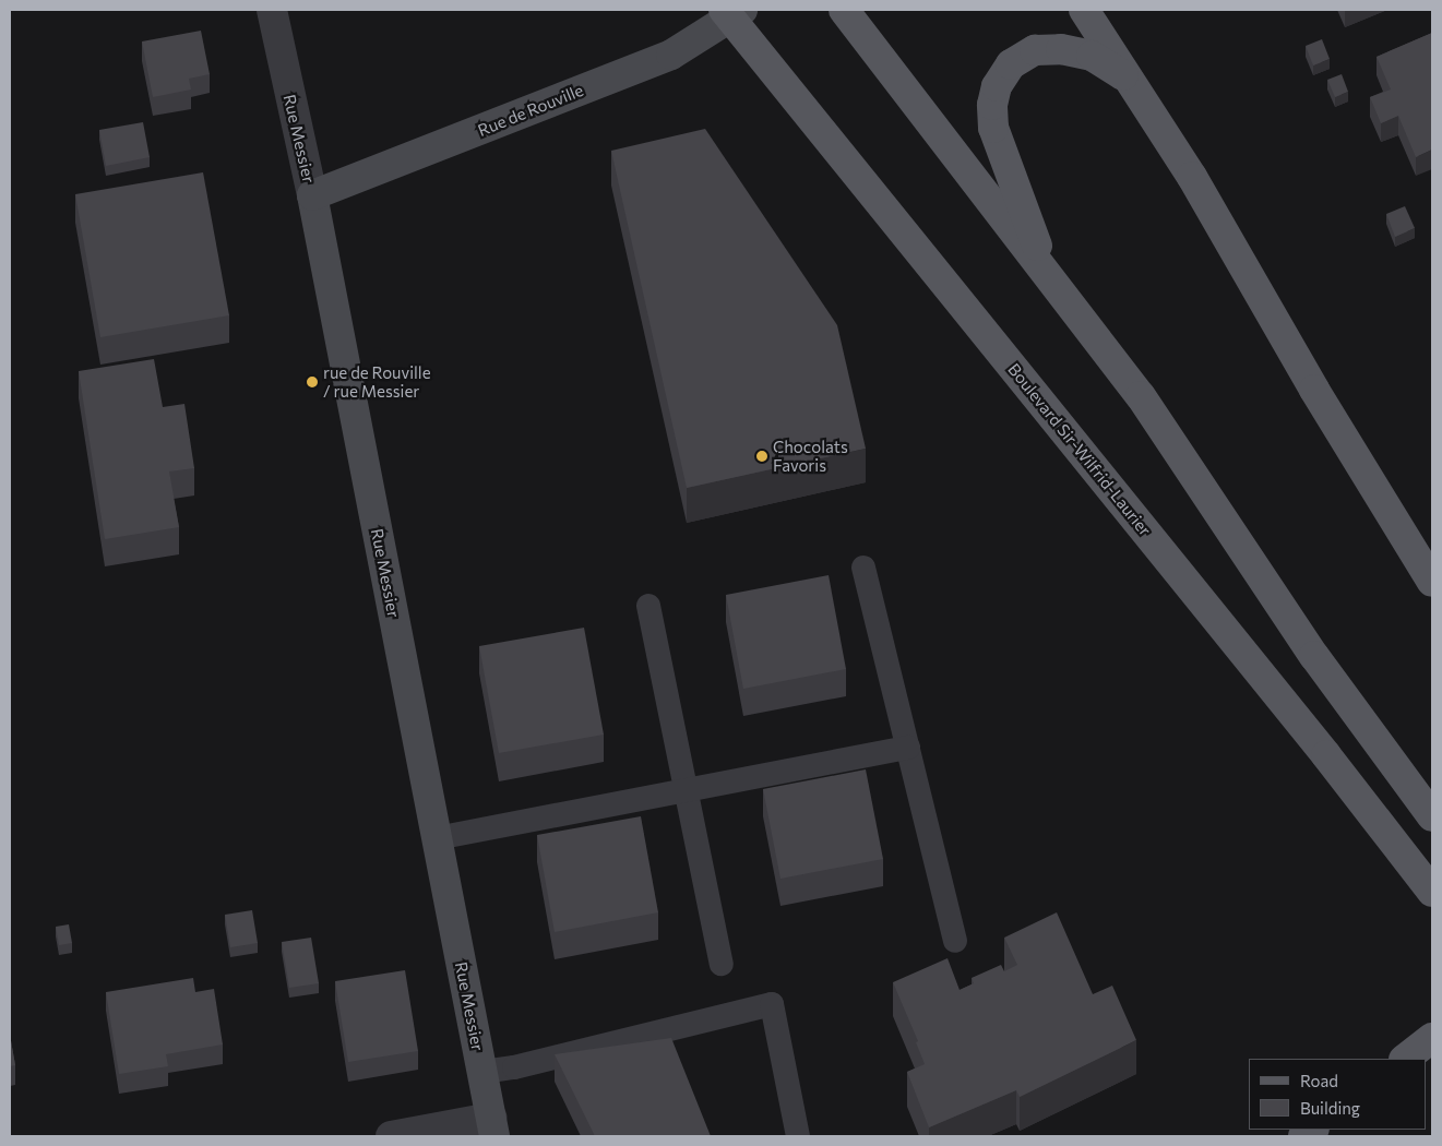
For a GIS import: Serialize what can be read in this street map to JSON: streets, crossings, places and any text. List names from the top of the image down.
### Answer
{
  "streets": {
    "main road": ["Boulevard Sir-Wilfrid-Laurier"],
    "street": ["Rue de Rouville", "Rue Messier"]
  },
  "crossings": [
    ["Rue de Rouville", "Rue Messier"],
    ["Rue de Rouville", "Boulevard Sir-Wilfrid-Laurier"]
  ],
  "places": ["rue de Rouville / rue Messier", "Chocolats Favoris"],
  "legend": ["Road", "Building"]
}
